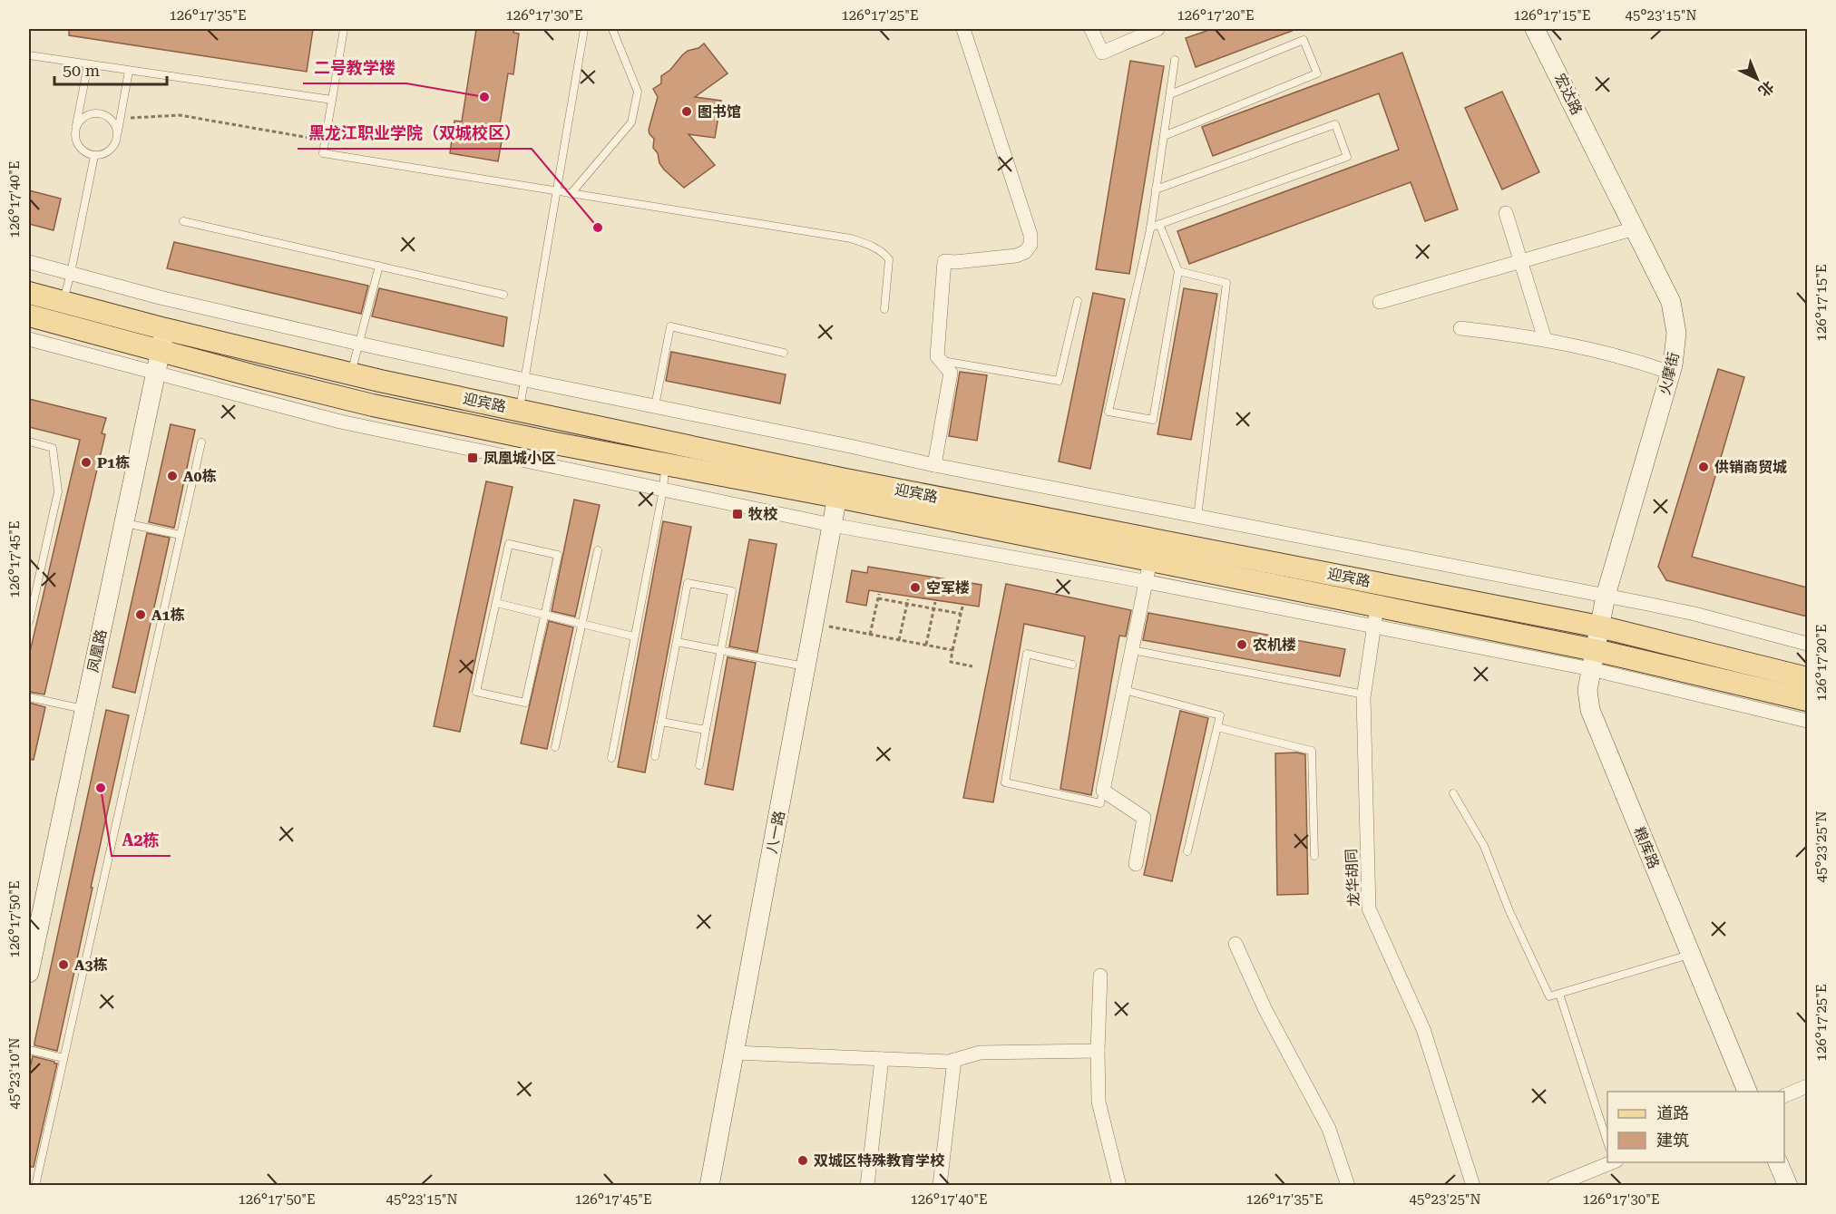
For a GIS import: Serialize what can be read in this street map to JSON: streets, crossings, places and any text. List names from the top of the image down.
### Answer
{
  "streets": {
    "main road": ["迎宾路"],
    "street": [
      "宏达路",
      "火摩街",
      "凤凰路",
      "八一路",
      "粮库路",
      "龙华胡同"
    ]
  },
  "crossings": [
    ["宏达路", "火摩街"],
    ["火摩街", "粮库路"],
    ["迎宾路", "凤凰路"],
    ["迎宾路", "八一路"],
    ["迎宾路", "粮库路"],
    ["迎宾路", "龙华胡同"]
  ],
  "places": {
    "other": [
      "二号教学楼",
      "图书馆",
      "黑龙江职业学院（双城校区）",
      "P1栋",
      "供销商贸城",
      "A0栋",
      "空军楼",
      "A1栋",
      "农机楼",
      "A2栋",
      "A3栋",
      "双城区特殊教育学校"
    ],
    "transit": ["凤凰城小区", "牧校"]
  },
  "legend": ["道路", "建筑"],
  "scale_bar": "50 m",
  "north": "bottom right",
  "coordinates": [
    "126°17'35\"E",
    "126°17'30\"E",
    "126°17'25\"E",
    "126°17'20\"E",
    "126°17'15\"E",
    "45°23'15\"N",
    "126°17'40\"E",
    "126°17'45\"E",
    "45°23'25\"N",
    "126°17'50\"E",
    "45°23'10\"N"
  ]
}
